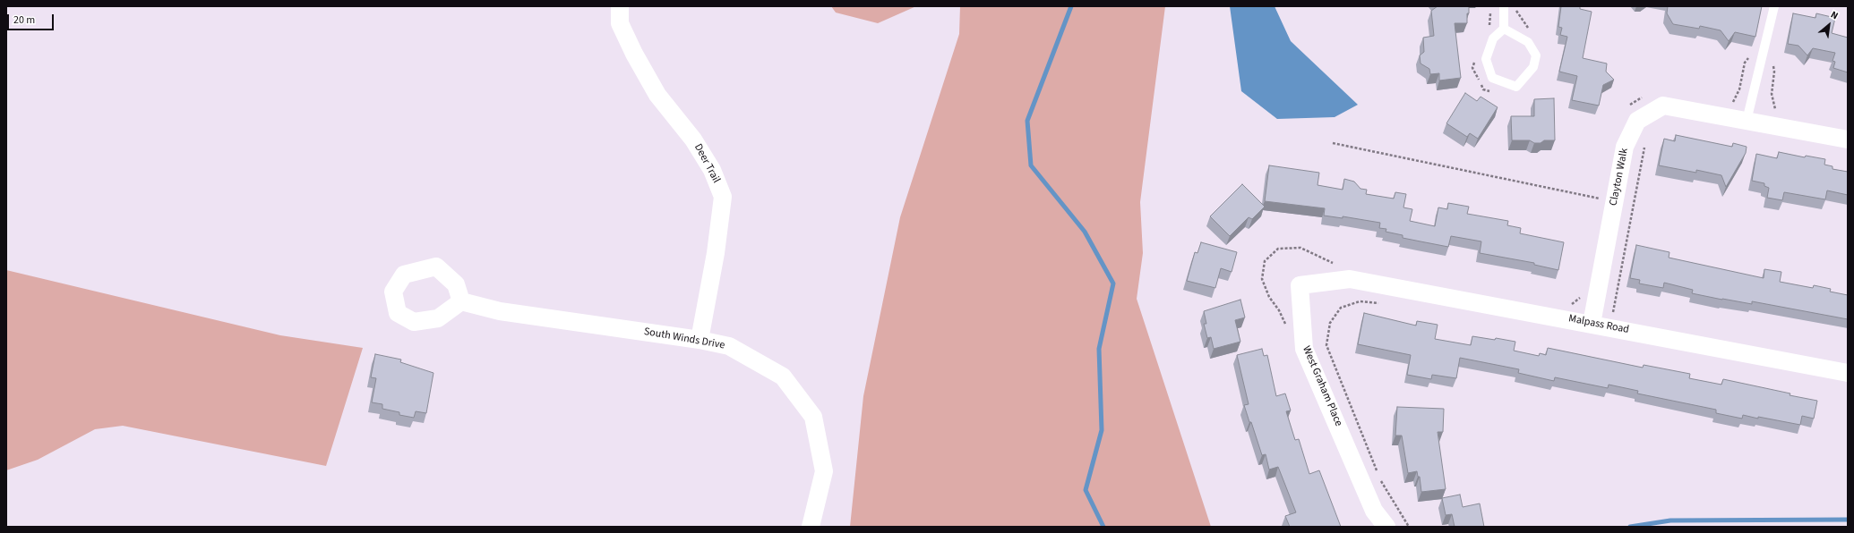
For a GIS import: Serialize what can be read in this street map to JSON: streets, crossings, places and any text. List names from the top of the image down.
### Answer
{
  "streets": {
    "street": [
      "Deer Trail",
      "Clayton Walk",
      "Malpass Road",
      "South Winds Drive",
      "West Graham Place"
    ]
  },
  "crossings": [
    ["Deer Trail", "South Winds Drive"],
    ["Clayton Walk", "Malpass Road"],
    ["Malpass Road", "West Graham Place"]
  ],
  "scale_bar": "20 m",
  "north": "top right"
}
